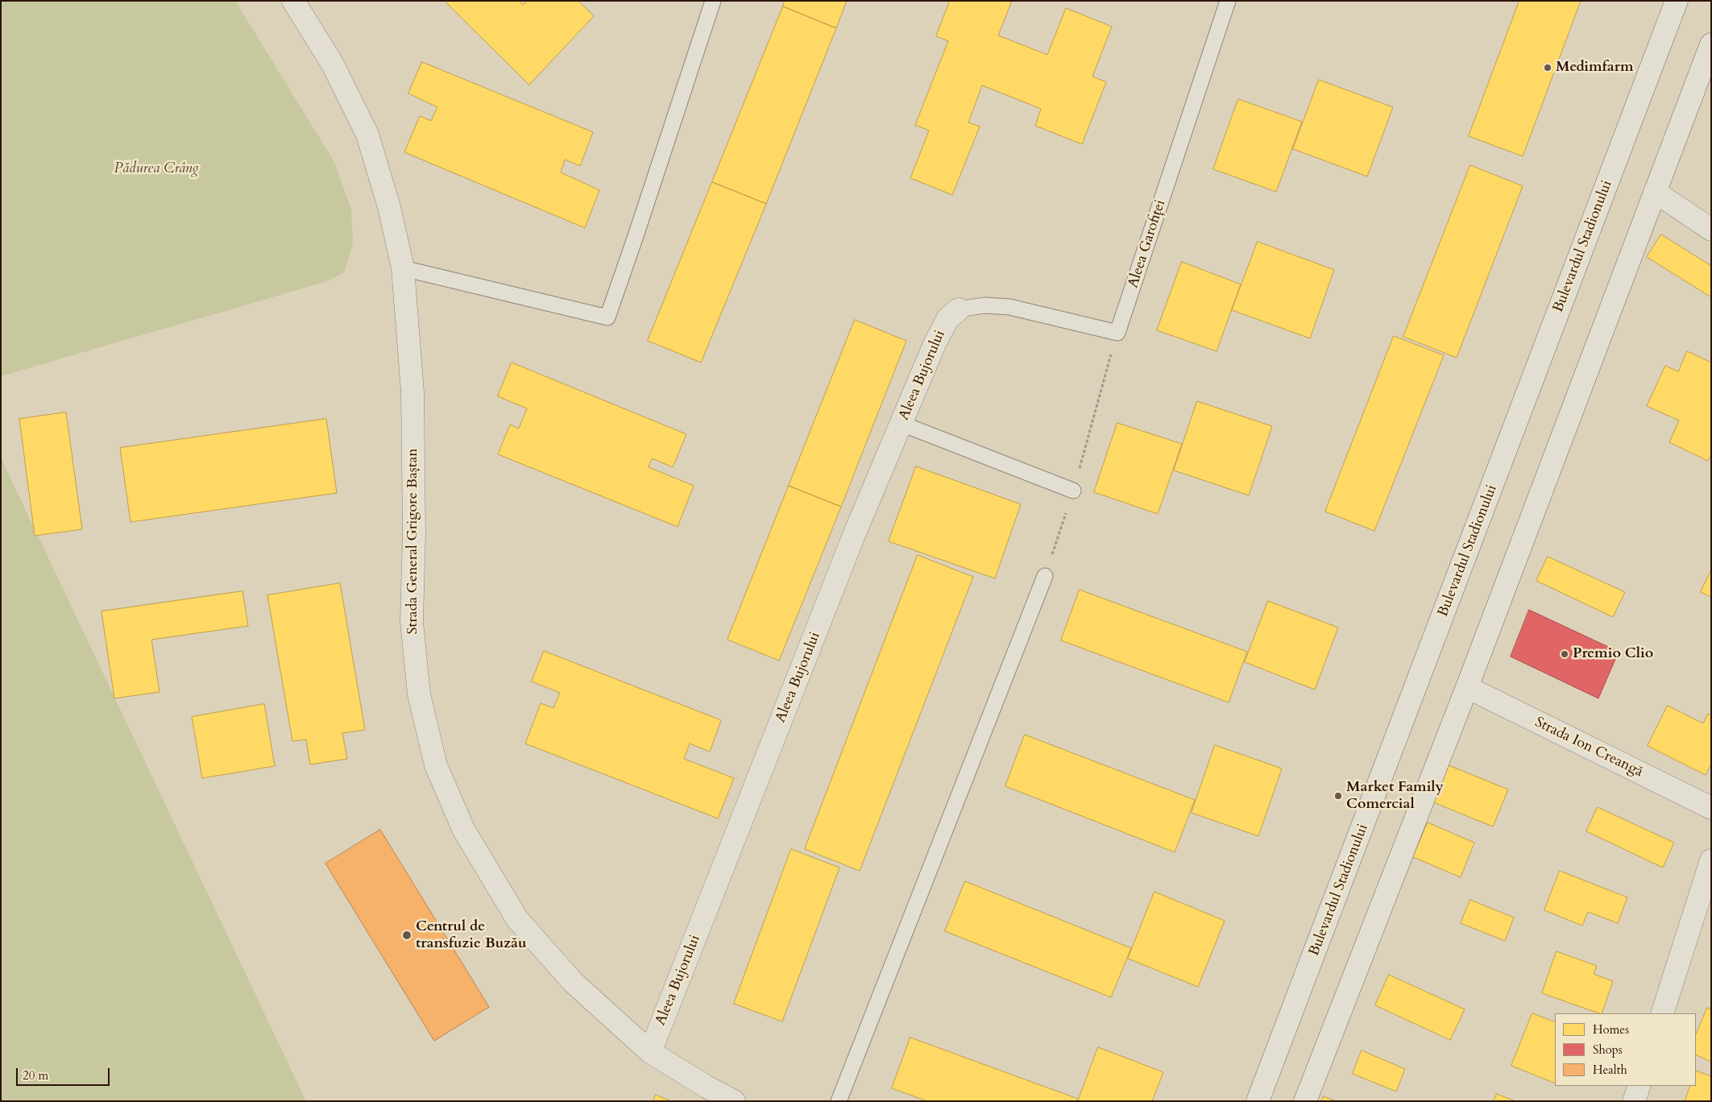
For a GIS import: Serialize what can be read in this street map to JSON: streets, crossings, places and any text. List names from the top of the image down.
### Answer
{
  "streets": {
    "street": [
      "Bulevardul Stadionului",
      "Aleea Bujorului",
      "Strada General Grigore Baștan",
      "Strada Ion Creangă"
    ],
    "lane": ["Aleea Garofiței"]
  },
  "crossings": [
    ["Aleea Bujorului", "Strada General Grigore Baștan"]
  ],
  "parks": ["Pădurea Crâng"],
  "places": [
    "Medimfarm",
    "Premio Clio",
    "Market Family Comercial",
    "Centrul de transfuzie Buzău"
  ],
  "legend": ["Homes", "Shops", "Health"],
  "scale_bar": "20 m"
}
